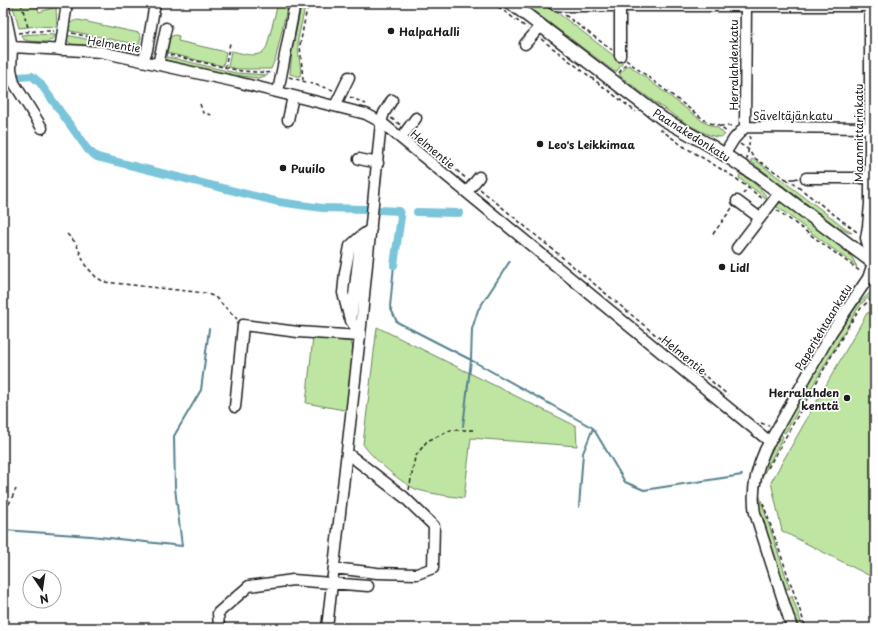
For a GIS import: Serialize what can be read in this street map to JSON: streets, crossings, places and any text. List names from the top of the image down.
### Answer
{
  "streets": {
    "main road": ["Paanakedonkatu"],
    "street": [
      "Helmentie",
      "Herralahdenkatu",
      "Säveltäjänkatu",
      "Maanmittarinkatu",
      "Paperitehtaankatu"
    ]
  },
  "crossings": [
    ["Helmentie", "Paperitehtaankatu"],
    ["Herralahdenkatu", "Säveltäjänkatu"],
    ["Säveltäjänkatu", "Maanmittarinkatu"],
    ["Säveltäjänkatu", "Paanakedonkatu"],
    ["Maanmittarinkatu", "Paanakedonkatu"],
    ["Maanmittarinkatu", "Paperitehtaankatu"],
    ["Paanakedonkatu", "Paperitehtaankatu"]
  ],
  "places": [
    "HalpaHalli",
    "Leo's Leikkimaa",
    "Puuilo",
    "Lidl",
    "Herralahden kenttä"
  ],
  "north": "bottom"
}
